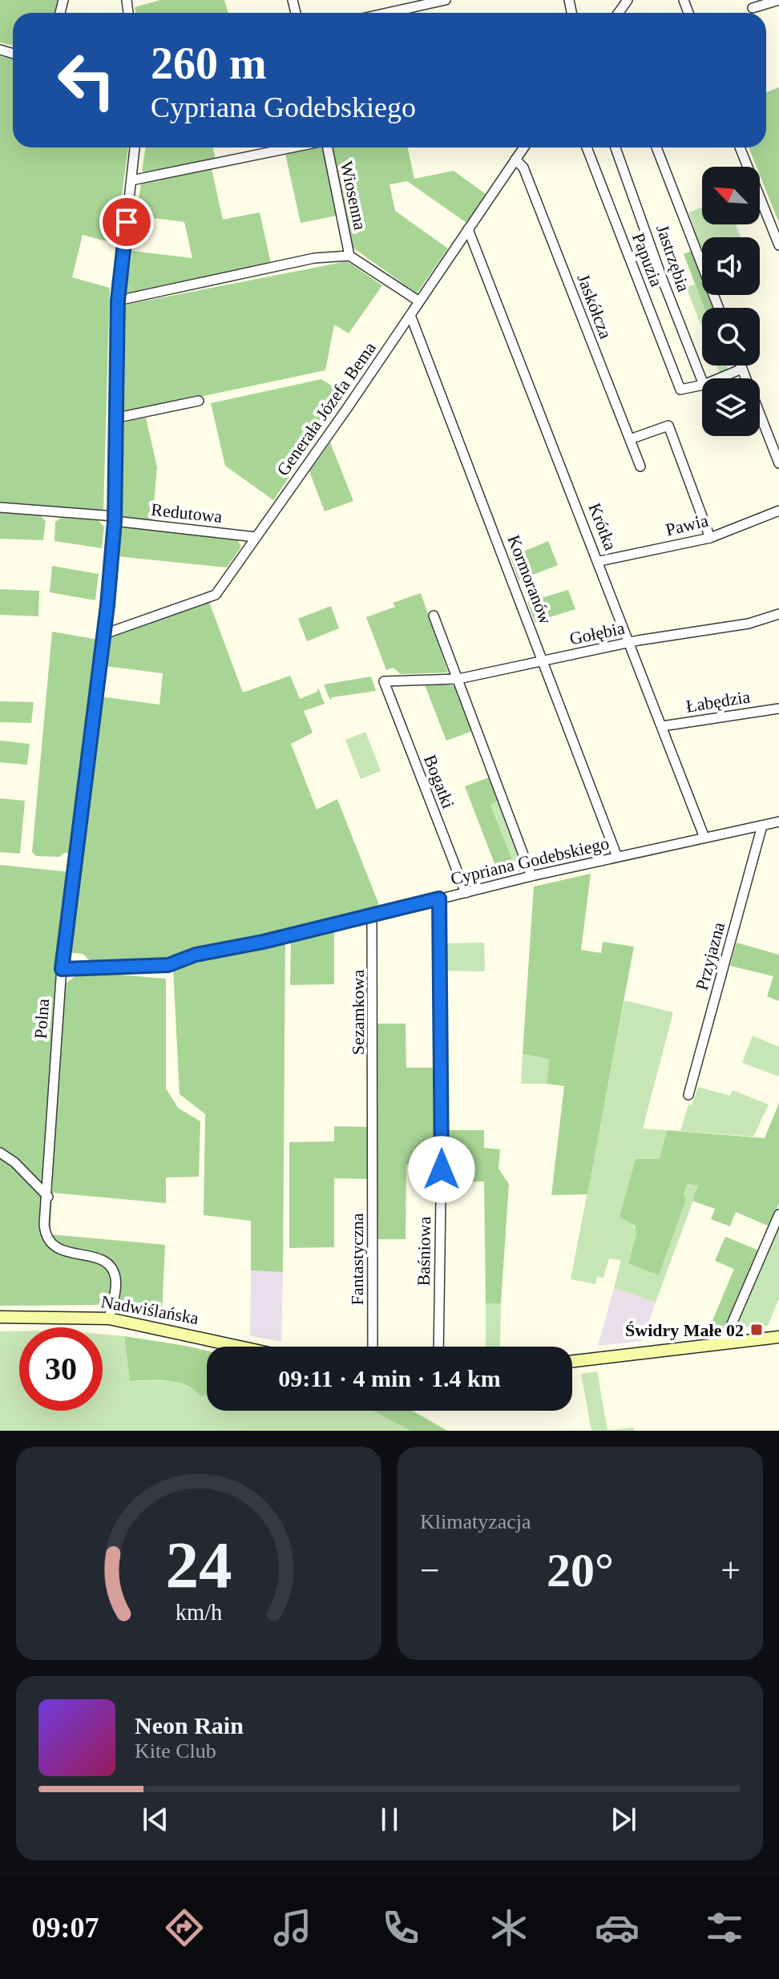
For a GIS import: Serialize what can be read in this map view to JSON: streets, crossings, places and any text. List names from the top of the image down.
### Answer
{
  "streets": {
    "main road": ["Nadwiślańska"],
    "street": [
      "Wiosenna",
      "Jastrzębia",
      "Papuzia",
      "Jaskółcza",
      "Generała Józefa Bema",
      "Redutowa",
      "Pawia",
      "Krótka",
      "Kormoranów",
      "Gołębia",
      "Łabędzia",
      "Bogatki",
      "Cypriana Godebskiego",
      "Przyjazna",
      "Sezamkowa",
      "Polna",
      "Baśniowa",
      "Fantastyczna"
    ]
  },
  "crossings": [
    ["Jaskółcza", "Generała Józefa Bema"],
    ["Generała Józefa Bema", "Redutowa"],
    ["Generała Józefa Bema", "Krótka"],
    ["Generała Józefa Bema", "Kormoranów"],
    ["Generała Józefa Bema", "Polna"],
    ["Redutowa", "Polna"],
    ["Pawia", "Krótka"],
    ["Krótka", "Gołębia"],
    ["Krótka", "Łabędzia"],
    ["Krótka", "Cypriana Godebskiego"],
    ["Kormoranów", "Gołębia"],
    ["Kormoranów", "Cypriana Godebskiego"],
    ["Gołębia", "Bogatki"],
    ["Bogatki", "Cypriana Godebskiego"],
    ["Cypriana Godebskiego", "Przyjazna"],
    ["Cypriana Godebskiego", "Sezamkowa"],
    ["Cypriana Godebskiego", "Polna"],
    ["Cypriana Godebskiego", "Baśniowa"],
    ["Sezamkowa", "Fantastyczna"],
    ["Polna", "Nadwiślańska"]
  ],
  "places": {
    "transit": ["Świdry Małe 02"]
  },
  "north": "top left",
  "page": {
    "turn": ["260 m", "Cypriana Godebskiego"],
    "limit": "30",
    "trip": "09:11 · 4 min · 1.4 km",
    "tile": "Klimatyzacja",
    "heat": ["−", "20°", "+"],
    "song": ["Neon Rain", "Kite Club"],
    "tabs": "09:07",
    "gauge": ["24", "km/h"]
  }
}
